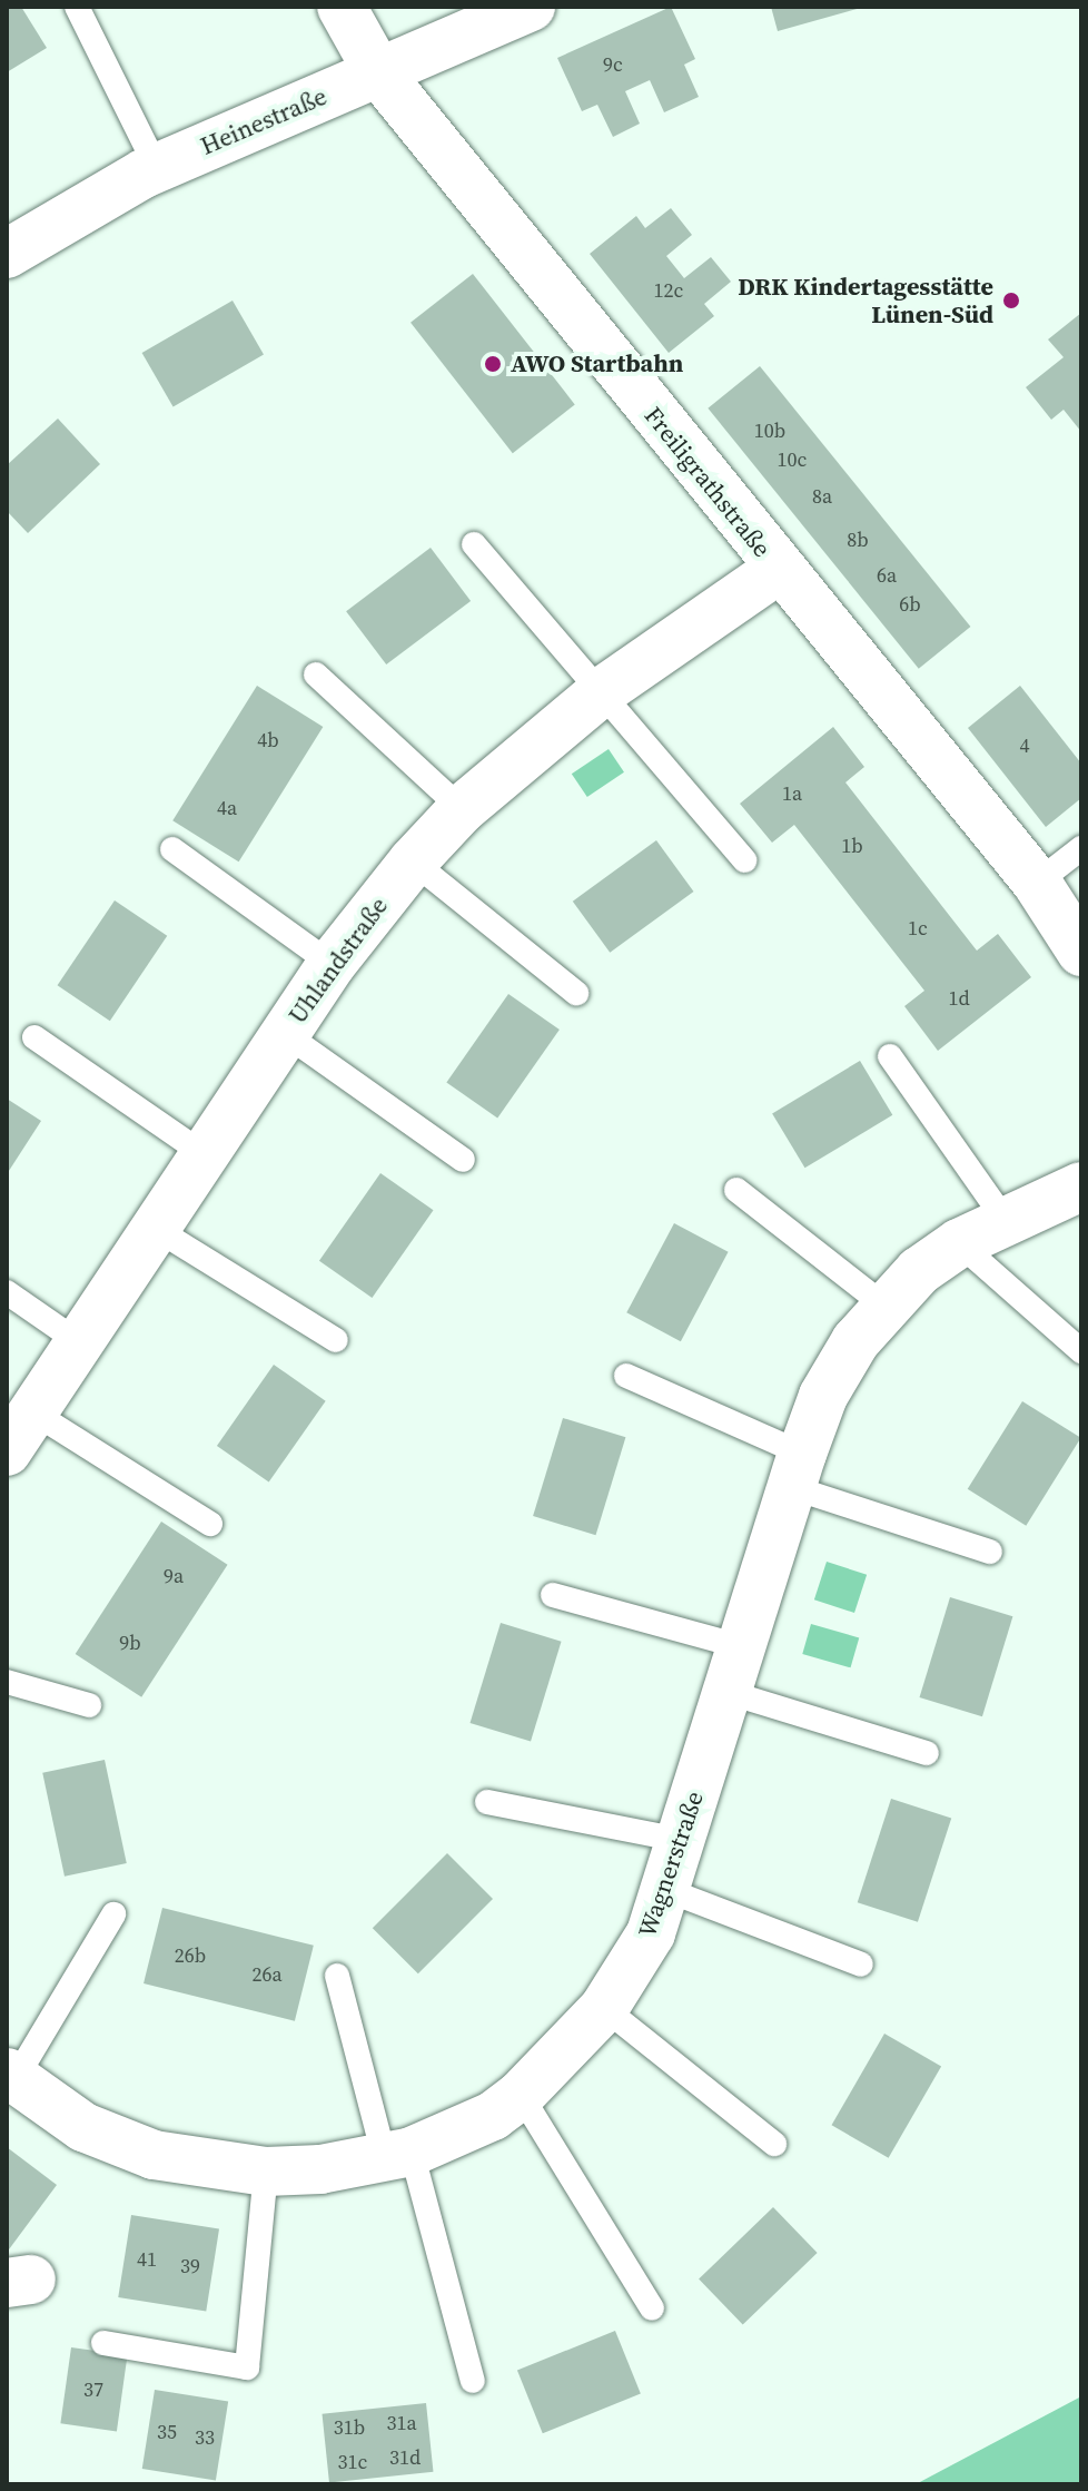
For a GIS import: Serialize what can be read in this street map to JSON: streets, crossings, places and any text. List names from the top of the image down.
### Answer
{
  "streets": {
    "street": [
      "Heinestraße",
      "Freiligrathstraße",
      "Uhlandstraße",
      "Wagnerstraße"
    ]
  },
  "crossings": [
    ["Heinestraße", "Freiligrathstraße"],
    ["Freiligrathstraße", "Uhlandstraße"]
  ],
  "places": ["DRK Kindertagesstätte Lünen-Süd", "AWO Startbahn"],
  "house_numbers": [
    "9c",
    "12c",
    "10b",
    "10c",
    "8a",
    "8b",
    "6a",
    "6b",
    "4b",
    "4",
    "1a",
    "4a",
    "1b",
    "1c",
    "1d",
    "9a",
    "9b",
    "26b",
    "26a",
    "41",
    "39",
    "37",
    "31a",
    "31b",
    "35",
    "33",
    "31d",
    "31c"
  ]
}
